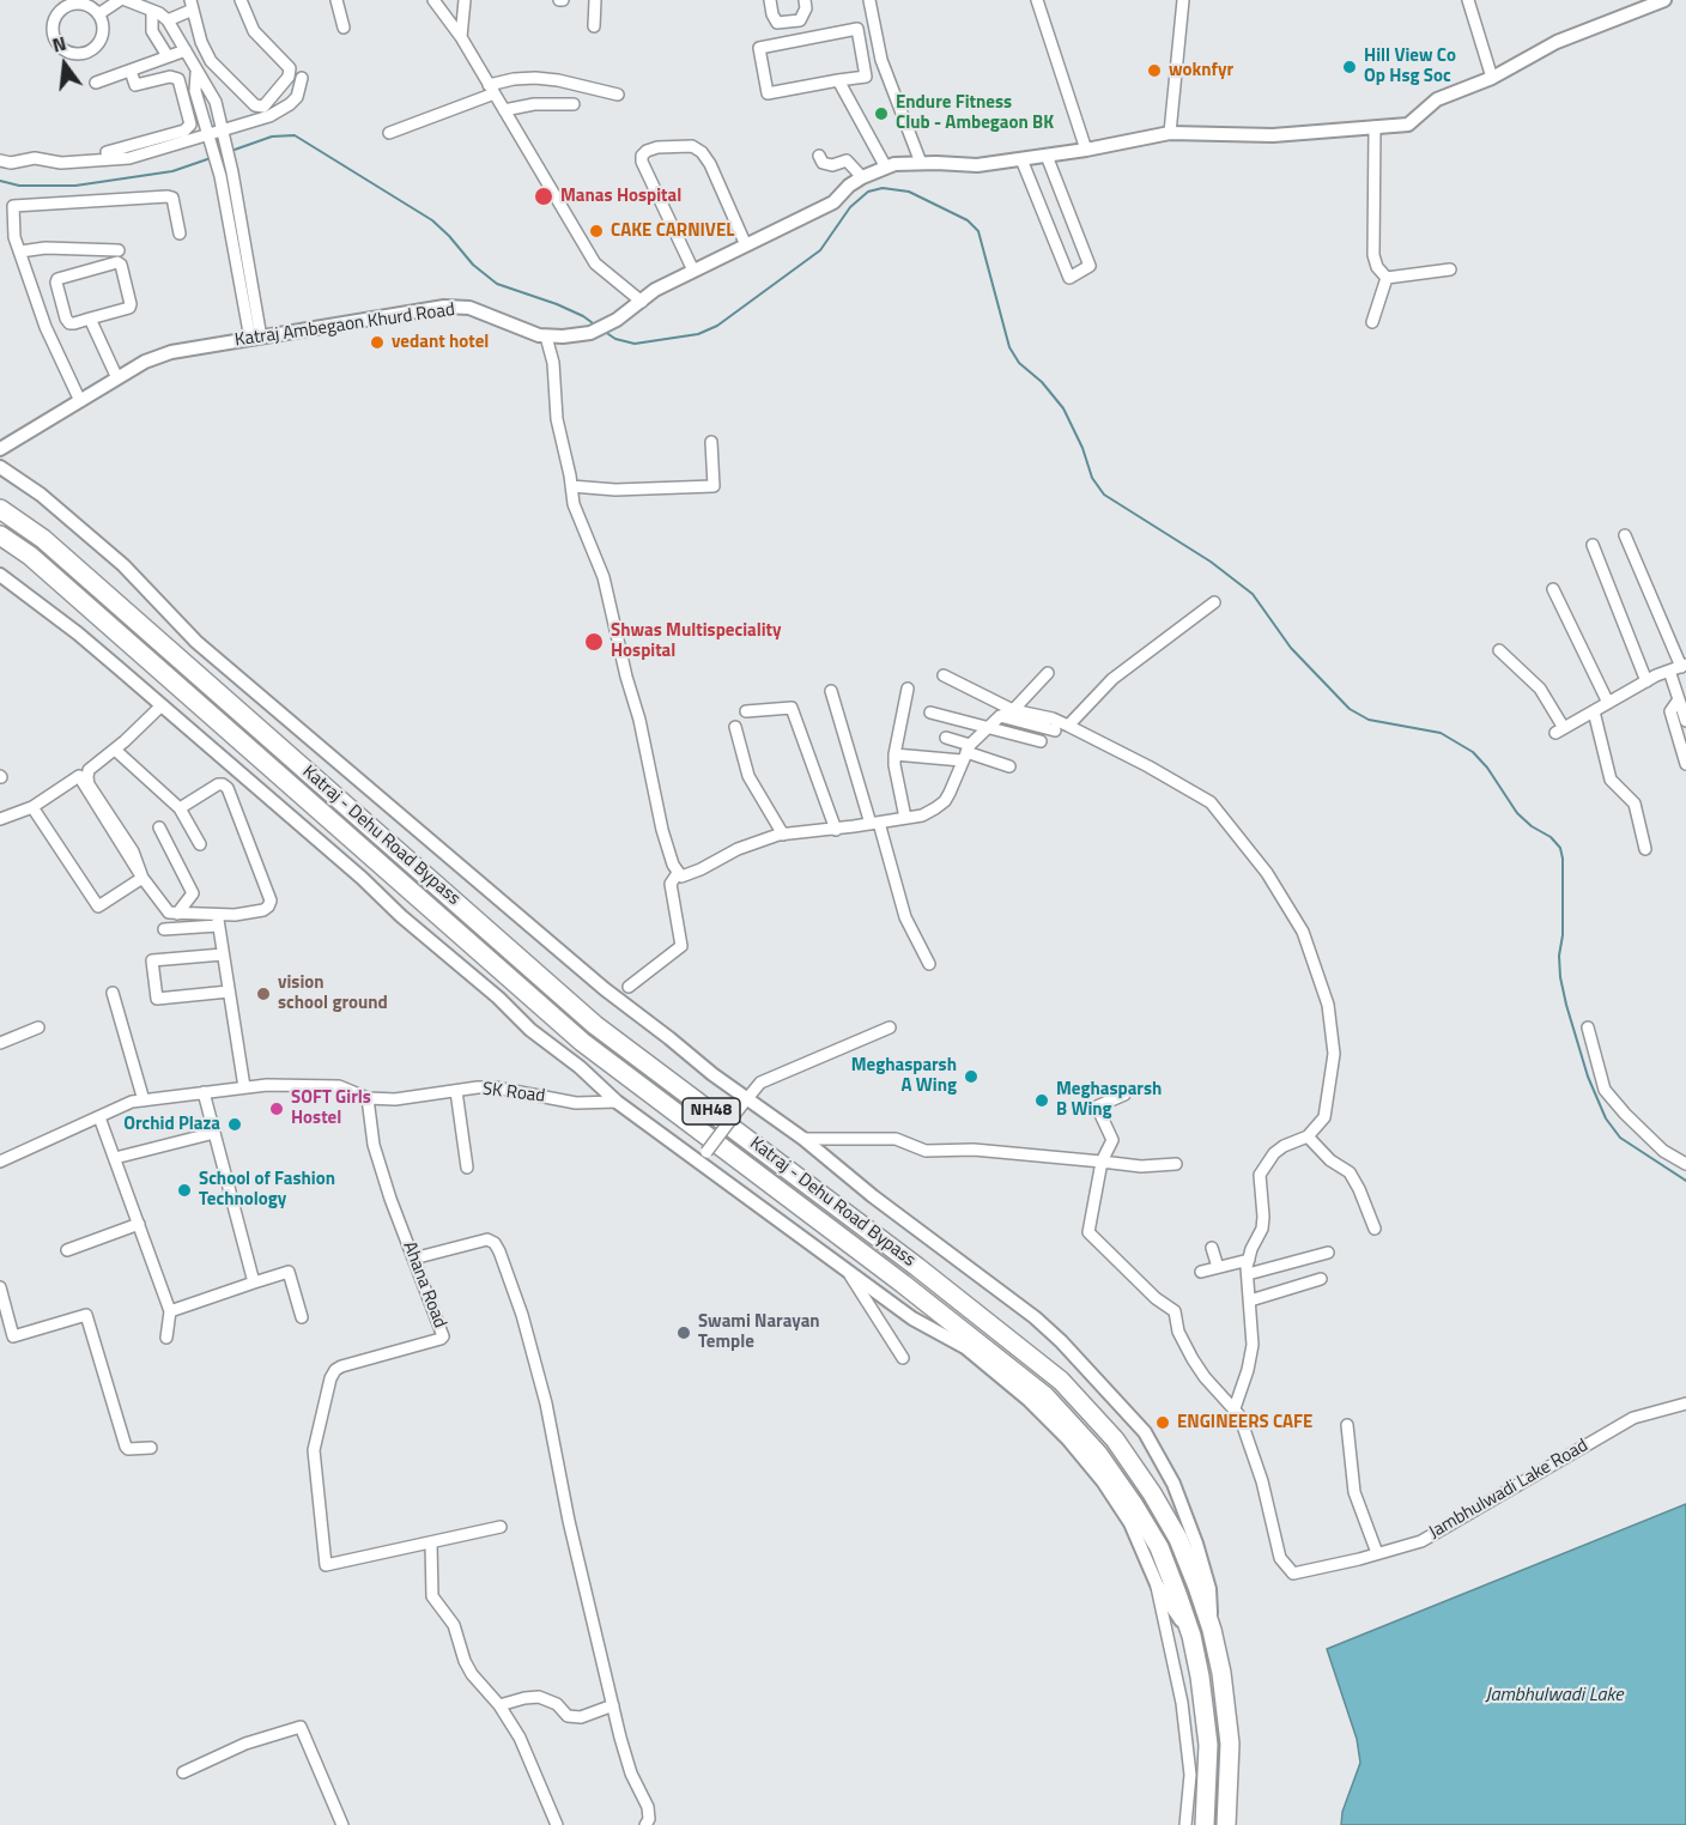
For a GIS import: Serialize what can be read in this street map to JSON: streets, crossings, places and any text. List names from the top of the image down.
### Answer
{
  "streets": {
    "highway": ["Katraj - Dehu Road Bypass", "NH48"],
    "street": [
      "Katraj Ambegaon Khurd Road",
      "SK Road",
      "Ahana Road",
      "Jambhulwadi Lake Road"
    ]
  },
  "crossings": [
    ["SK Road", "Ahana Road"]
  ],
  "water": ["Jambhulwadi Lake"],
  "places": [
    "Hill View Co Op Hsg Soc",
    "woknfyr",
    "Endure Fitness Club - Ambegaon BK",
    "Manas Hospital",
    "CAKE CARNIVEL",
    "vedant hotel",
    "Shwas Multispeciality Hospital",
    "vision school ground",
    "Meghasparsh A Wing",
    "Meghasparsh B Wing",
    "SOFT Girls Hostel",
    "Orchid Plaza",
    "School of Fashion Technology",
    "Swami Narayan Temple",
    "ENGINEERS CAFE"
  ],
  "north": "top"
}
